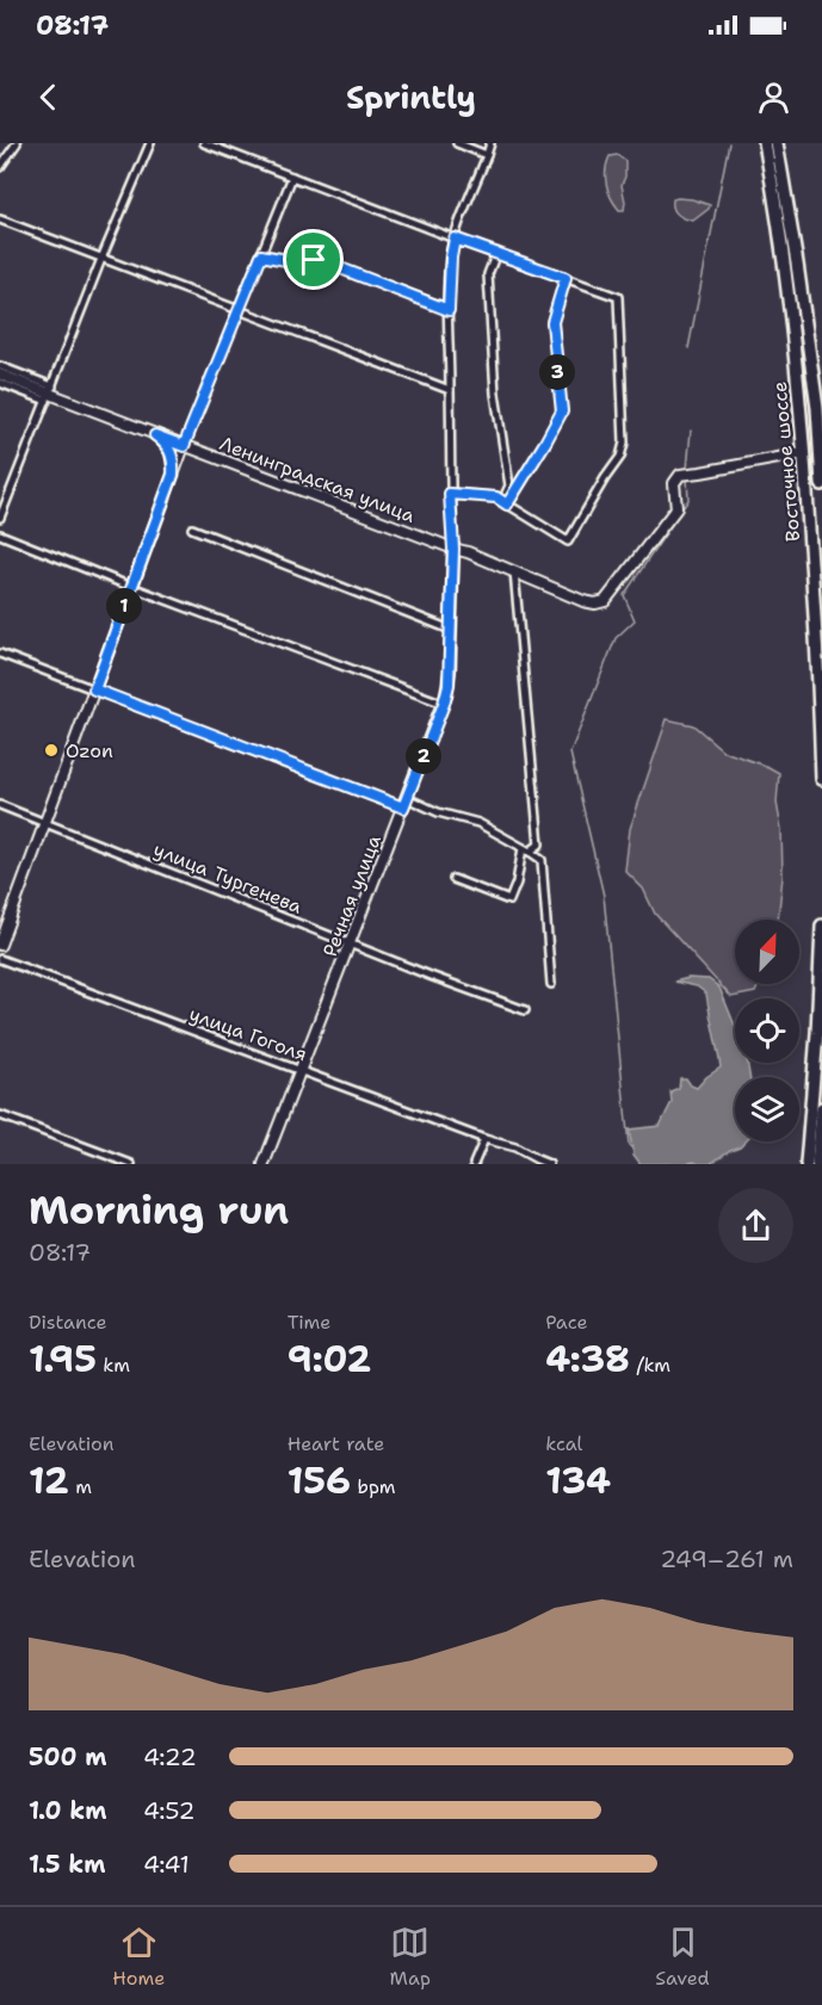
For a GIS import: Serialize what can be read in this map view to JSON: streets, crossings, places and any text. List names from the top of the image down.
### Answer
{
  "streets": {
    "highway": ["Восточное шоссе"],
    "street": [
      "Ленинградская улица",
      "улица Тургенева",
      "Речная улица",
      "улица Гоголя"
    ]
  },
  "crossings": [
    ["Восточное шоссе", "Ленинградская улица"],
    ["Ленинградская улица", "Речная улица"],
    ["улица Тургенева", "Речная улица"],
    ["Речная улица", "улица Гоголя"]
  ],
  "places": ["Ozon"],
  "north": "top right",
  "page": {
    "status": "08:17",
    "header": "Sprintly",
    "pins": ["3", "1", "2"],
    "heading": ["Morning run", "08:17"],
    "stats": [
      ["Distance", "1.95 km"],
      ["Time", "9:02"],
      ["Pace", "4:38 /km"],
      ["Elevation", "12 m"],
      ["Heart rate", "156 bpm"],
      ["kcal", "134"]
    ],
    "chart": ["Elevation", "249–261 m"],
    "list": [
      {
        "name": "500 m",
        "note": "4:22"
      },
      {
        "name": "1.0 km",
        "note": "4:52"
      },
      {
        "name": "1.5 km",
        "note": "4:41"
      }
    ],
    "tabs": ["Home", "Map", "Saved"]
  }
}
